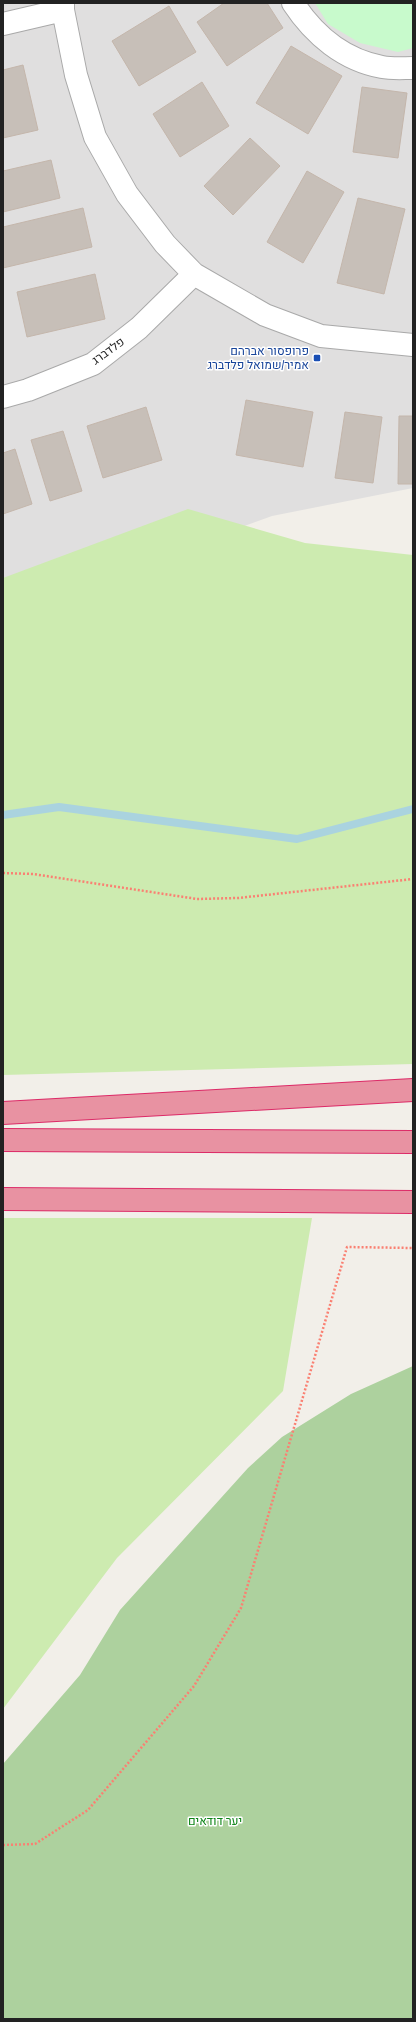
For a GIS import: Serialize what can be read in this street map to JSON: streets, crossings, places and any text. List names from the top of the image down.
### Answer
{
  "streets": {
    "street": ["פלדברג"]
  },
  "parks": ["יער דודאים"],
  "places": {
    "transit": ["פרופסור אברהם אמיר/שמואל פלדברג"]
  }
}
